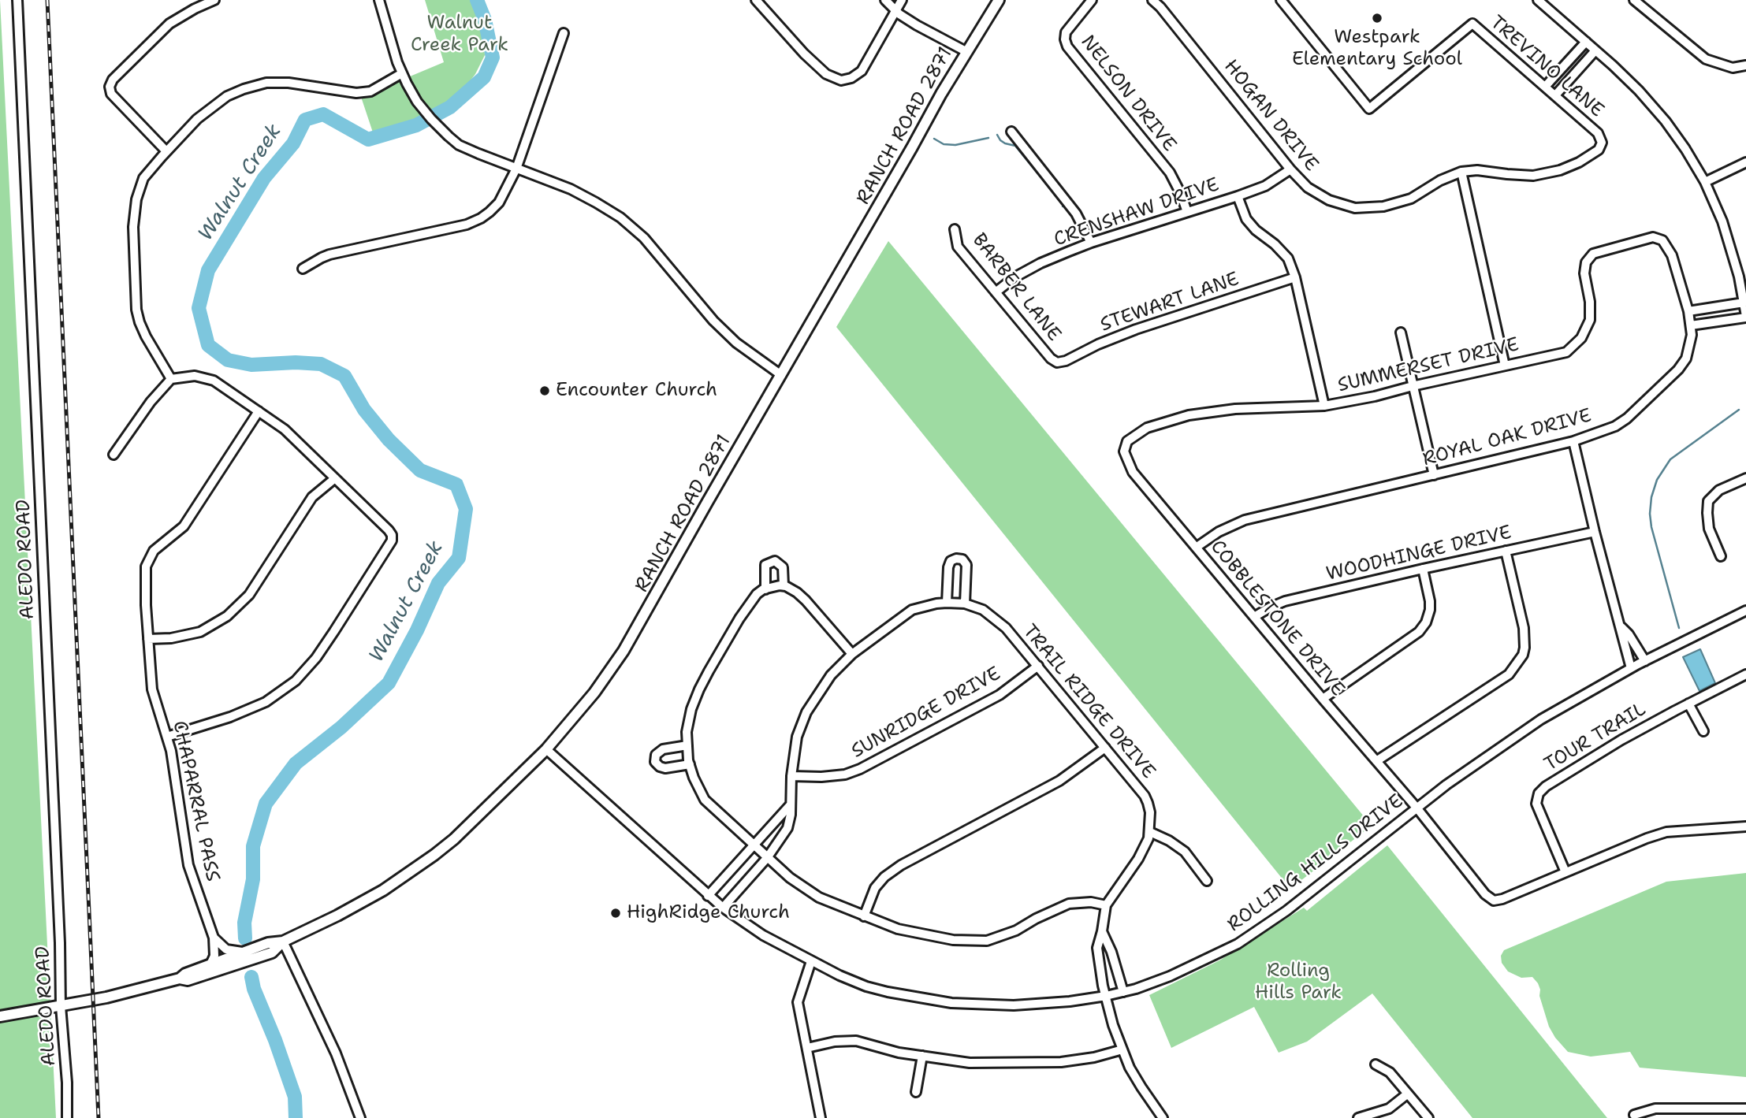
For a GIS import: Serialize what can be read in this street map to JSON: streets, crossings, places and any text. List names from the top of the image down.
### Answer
{
  "streets": {
    "main road": ["RANCH ROAD 2871"],
    "street": [
      "TREVINO LANE",
      "NELSON DRIVE",
      "HOGAN DRIVE",
      "CRENSHAW DRIVE",
      "BARBER LANE",
      "STEWART LANE",
      "SUMMERSET DRIVE",
      "ROYAL OAK DRIVE",
      "WOODHINGE DRIVE",
      "ALEDO ROAD",
      "COBBLESTONE DRIVE",
      "TRAIL RIDGE DRIVE",
      "SUNRIDGE DRIVE",
      "TOUR TRAIL",
      "CHAPARRAL PASS",
      "ROLLING HILLS DRIVE"
    ]
  },
  "crossings": [
    ["TREVINO LANE", "HOGAN DRIVE"],
    ["NELSON DRIVE", "CRENSHAW DRIVE"],
    ["HOGAN DRIVE", "CRENSHAW DRIVE"],
    ["RANCH ROAD 2871", "ALEDO ROAD"],
    ["RANCH ROAD 2871", "CHAPARRAL PASS"],
    ["RANCH ROAD 2871", "ROLLING HILLS DRIVE"],
    ["CRENSHAW DRIVE", "BARBER LANE"],
    ["BARBER LANE", "STEWART LANE"],
    ["SUMMERSET DRIVE", "ROYAL OAK DRIVE"],
    ["SUMMERSET DRIVE", "COBBLESTONE DRIVE"],
    ["ROYAL OAK DRIVE", "COBBLESTONE DRIVE"],
    ["WOODHINGE DRIVE", "COBBLESTONE DRIVE"],
    ["COBBLESTONE DRIVE", "TOUR TRAIL"],
    ["COBBLESTONE DRIVE", "ROLLING HILLS DRIVE"],
    ["TRAIL RIDGE DRIVE", "SUNRIDGE DRIVE"],
    ["TRAIL RIDGE DRIVE", "ROLLING HILLS DRIVE"]
  ],
  "water": ["Walnut Creek"],
  "parks": ["Walnut Creek Park", "Rolling Hills Park"],
  "places": ["Westpark Elementary School", "Encounter Church", "HighRidge Church"]
}
